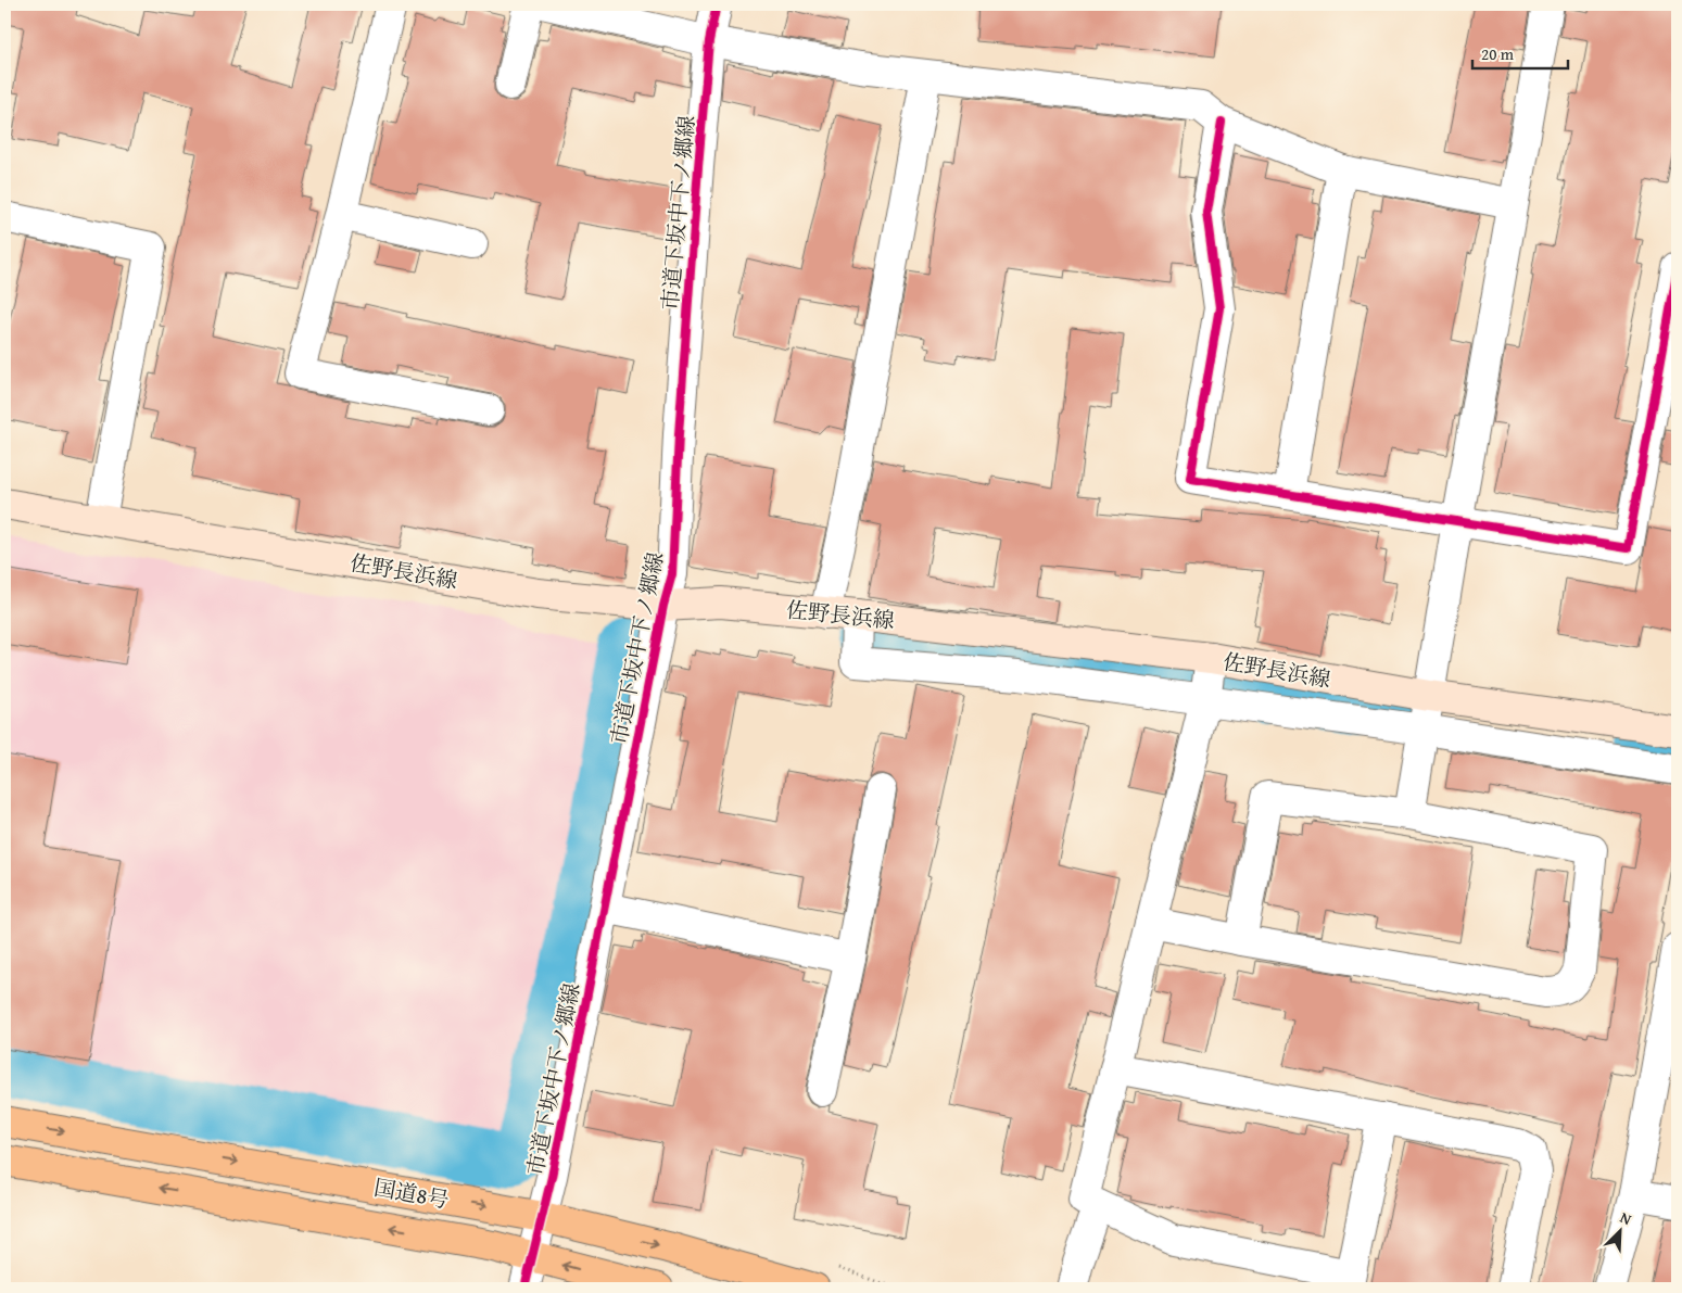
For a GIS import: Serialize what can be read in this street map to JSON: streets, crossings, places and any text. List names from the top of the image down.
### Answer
{
  "streets": {
    "highway": ["国道8号"],
    "main road": ["佐野長浜線"],
    "street": ["市道下坂中下ノ郷線"]
  },
  "crossings": [
    ["市道下坂中下ノ郷線", "佐野長浜線"],
    ["市道下坂中下ノ郷線", "国道8号"]
  ],
  "scale_bar": "20 m",
  "north": "top right"
}
